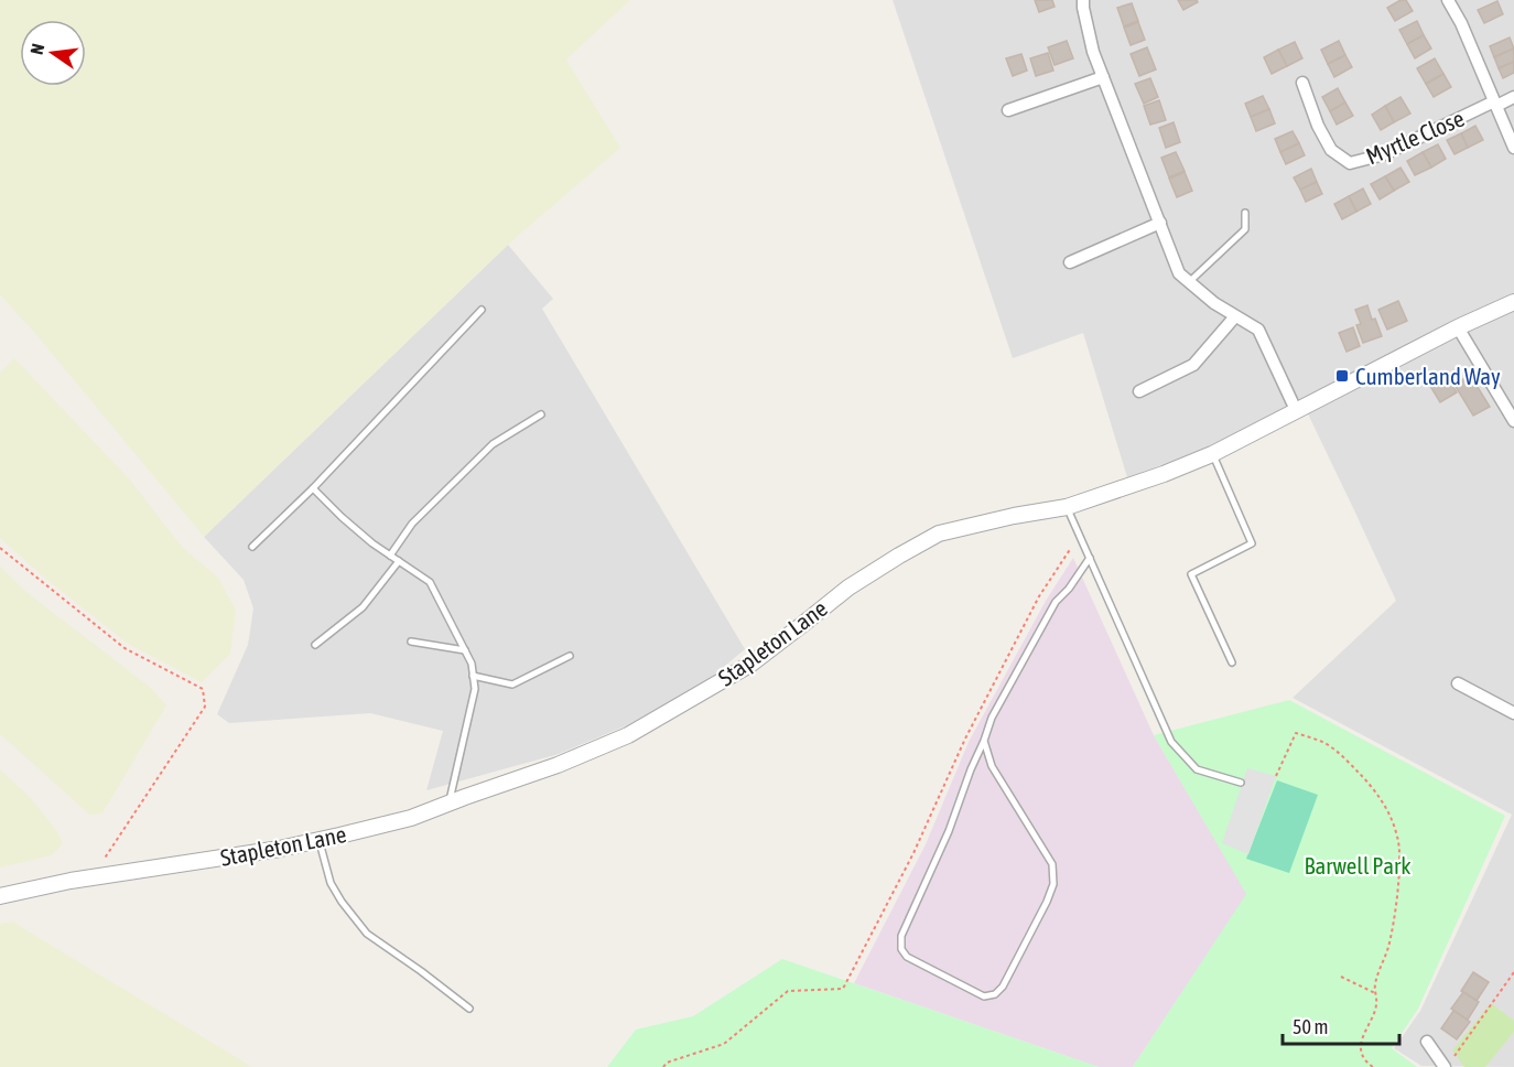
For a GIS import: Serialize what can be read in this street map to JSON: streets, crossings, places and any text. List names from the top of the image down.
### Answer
{
  "streets": {
    "street": ["Myrtle Close", "Stapleton Lane"]
  },
  "parks": ["Barwell Park"],
  "places": {
    "transit": ["Cumberland Way"]
  },
  "scale_bar": "50 m",
  "north": "left"
}
